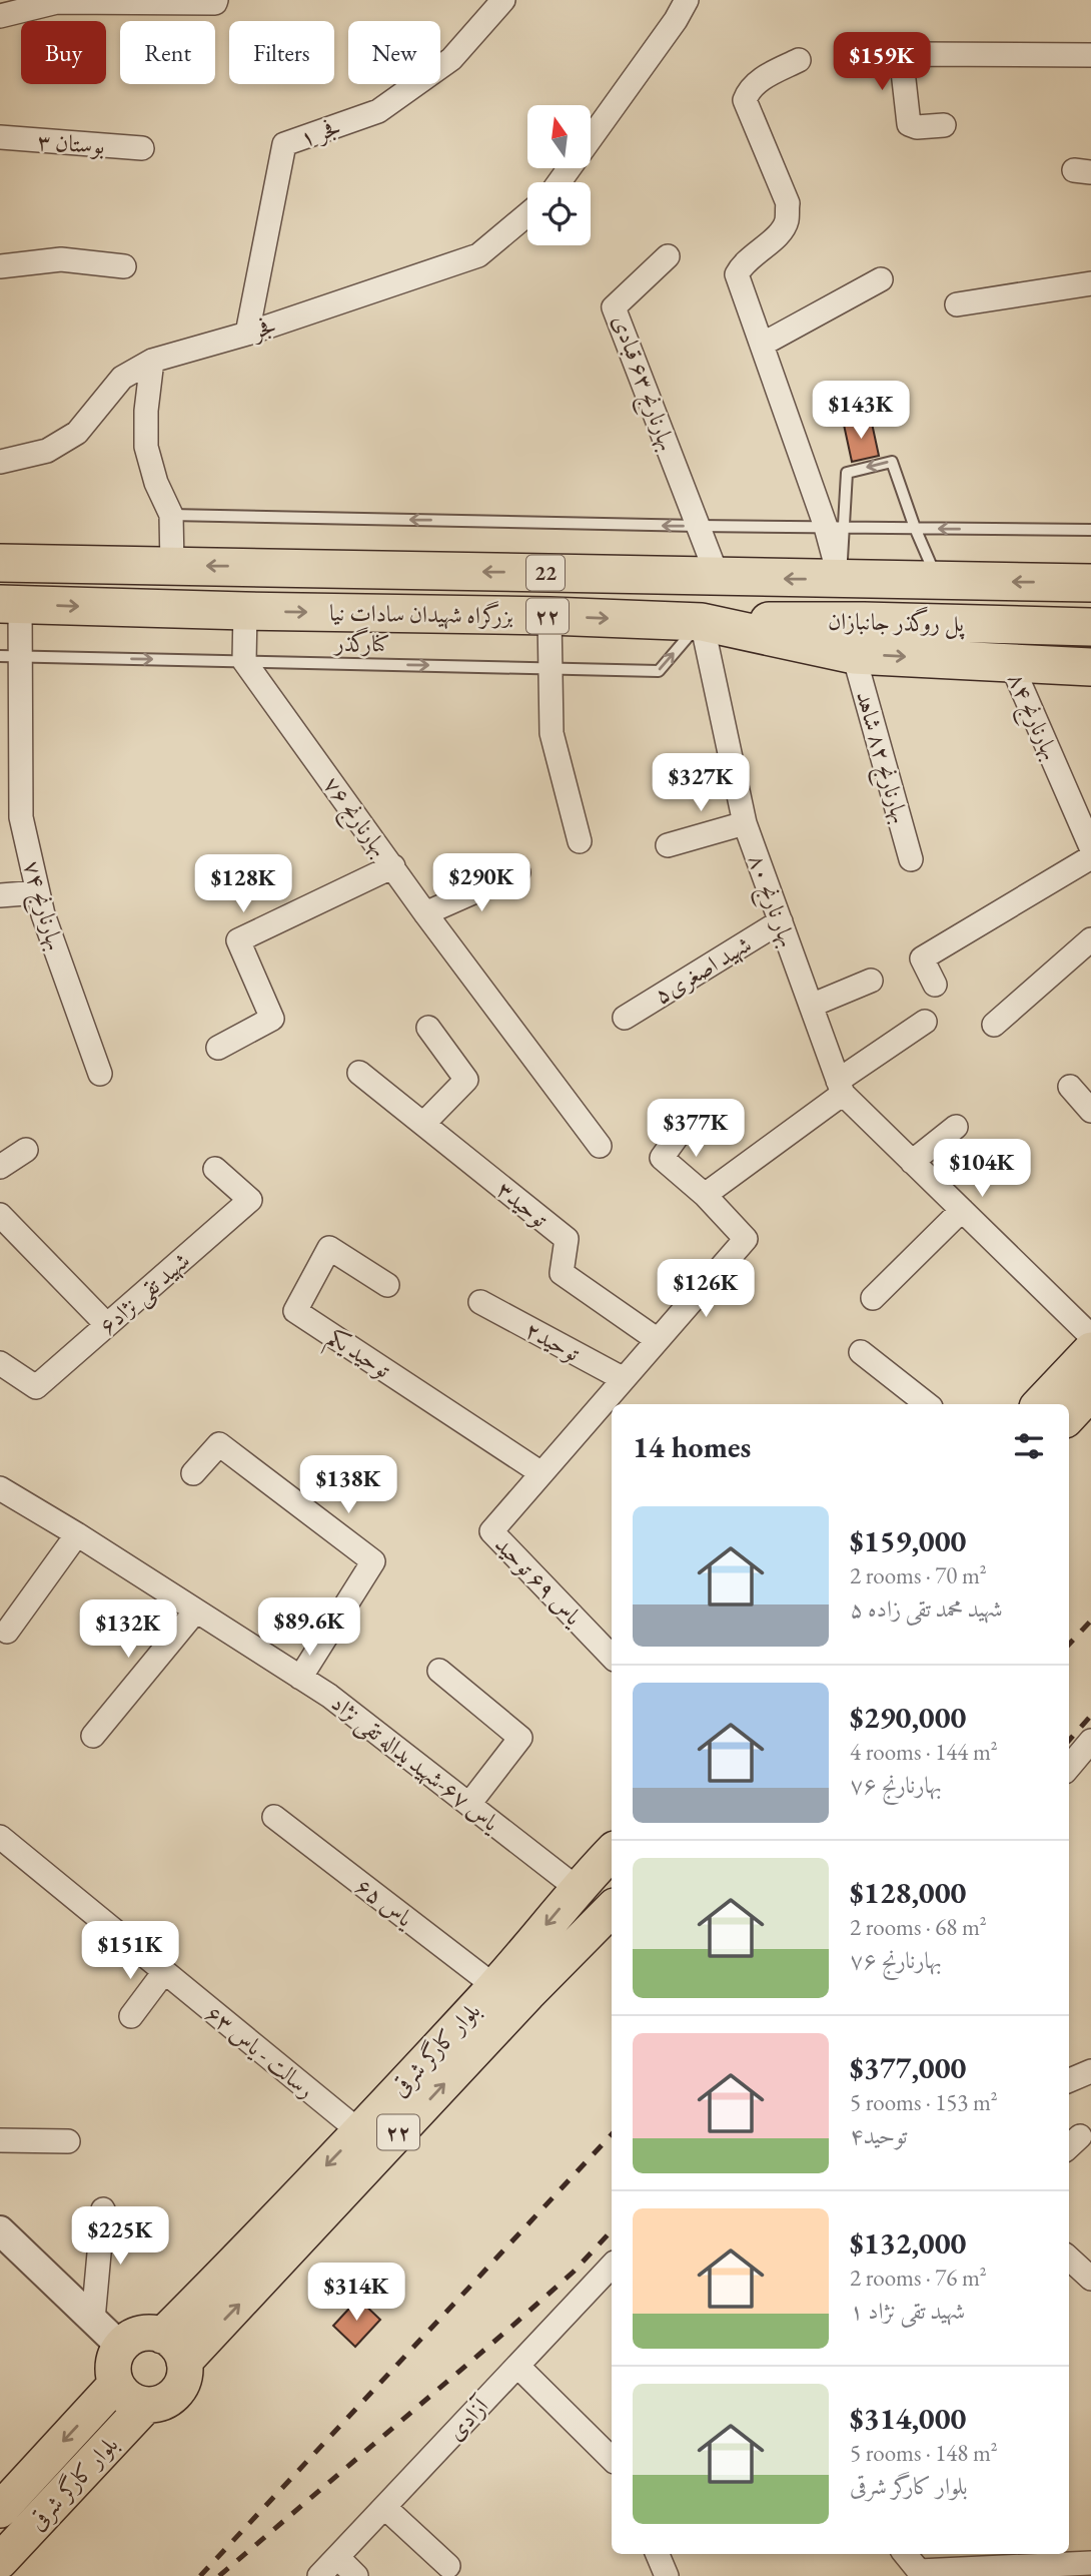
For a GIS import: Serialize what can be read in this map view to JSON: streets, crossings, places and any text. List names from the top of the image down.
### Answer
{
  "streets": {
    "highway": [
      "22",
      "بزرگراه شهیدان سادات نیا",
      "۲۲",
      "پل روگذر جانبازان"
    ],
    "main road": ["بلوار کارگر شرقی"],
    "street": [
      "فجر ۱",
      "بوستان ۳",
      "فجر",
      "بهارنارنج ۶۳ قبادی",
      "بهارنارنج ۸۴",
      "بهارنارنج ۸۲ شاهد",
      "بهارنارنج ۷۶",
      "بهار نارنج ۸۰",
      "بهارنارنج ۷۴",
      "شهید اصغری۵",
      "توحید۳",
      "شهید تقی نژاد۶",
      "توحید۲",
      "توحید یکم",
      "یاس ۶۹ توحید",
      "یاس ۶۷-شهید یداله تقی نژاد",
      "یاس ۶۵",
      "رسالت - یاس ۶۳",
      "آزادی"
    ],
    "lane": ["کنارگذر"]
  },
  "crossings": [
    ["فجر ۱", "فجر"],
    ["بزرگراه شهیدان سادات نیا", "پل روگذر جانبازان"],
    ["بزرگراه شهیدان سادات نیا", "کنارگذر"],
    ["بزرگراه شهیدان سادات نیا", "بهارنارنج ۸۴"],
    ["بزرگراه شهیدان سادات نیا", "بهارنارنج ۸۲ شاهد"],
    ["بزرگراه شهیدان سادات نیا", "بهار نارنج ۸۰"],
    ["بزرگراه شهیدان سادات نیا", "بهارنارنج ۷۴"],
    ["پل روگذر جانبازان", "کنارگذر"],
    ["پل روگذر جانبازان", "بهار نارنج ۸۰"],
    ["کنارگذر", "بهارنارنج ۷۶"],
    ["کنارگذر", "بهار نارنج ۸۰"],
    ["کنارگذر", "بهارنارنج ۷۴"],
    ["بهار نارنج ۸۰", "شهید اصغری۵"],
    ["توحید یکم", "یاس ۶۹ توحید"],
    ["یاس ۶۷-شهید یداله تقی نژاد", "بلوار کارگر شرقی"],
    ["یاس ۶۵", "بلوار کارگر شرقی"],
    ["بلوار کارگر شرقی", "رسالت - یاس ۶۳"]
  ],
  "one_way": ["کنارگذر"],
  "north": "top",
  "page": {
    "chip": [
      "Buy",
      "Rent",
      "Filters",
      "New"
    ],
    "price": [
      "$159K",
      "$143K",
      "$327K",
      "$290K",
      "$128K",
      "$377K",
      "$104K",
      "$126K",
      "$138K",
      "$89.6K",
      "$132K",
      "$151K",
      "$225K",
      "$314K"
    ],
    "heading": "14 homes",
    "list": [
      {
        "name": "$159,000",
        "note": "2 rooms · 70 m² · شهید محمد تقی زاده ۵"
      },
      {
        "name": "$290,000",
        "note": "4 rooms · 144 m² · بهارنارنج ۷۶"
      },
      {
        "name": "$128,000",
        "note": "2 rooms · 68 m² · بهارنارنج ۷۶"
      },
      {
        "name": "$377,000",
        "note": "5 rooms · 153 m² · توحید۴"
      },
      {
        "name": "$132,000",
        "note": "2 rooms · 76 m² · شهید تقی نژاد ۱"
      },
      {
        "name": "$314,000",
        "note": "5 rooms · 148 m² · بلوار کارگر شرقی"
      }
    ]
  }
}
